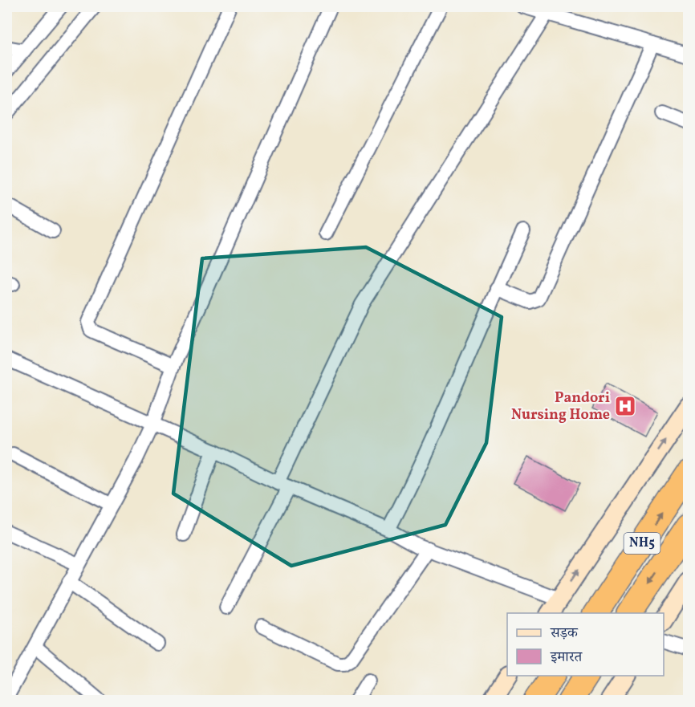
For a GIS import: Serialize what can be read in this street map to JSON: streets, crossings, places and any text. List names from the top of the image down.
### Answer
{
  "streets": {
    "highway": ["NH5"]
  },
  "places": {
    "hospital": ["Pandori Nursing Home"]
  },
  "legend": ["सड़क", "इमारत"]
}
